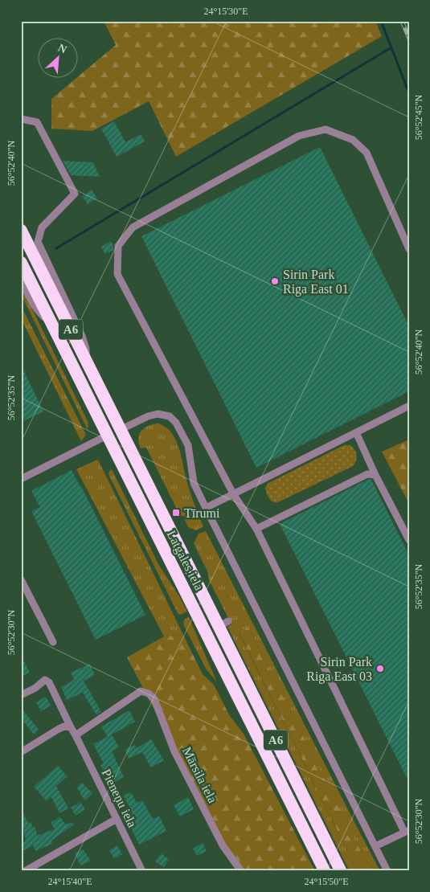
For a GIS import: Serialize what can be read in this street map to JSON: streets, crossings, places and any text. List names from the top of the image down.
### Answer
{
  "streets": {
    "highway": ["A6", "Latgales iela"],
    "street": ["Mārsila iela", "Pieneņu iela"]
  },
  "crossings": [
    ["Mārsila iela", "Pieneņu iela"]
  ],
  "places": {
    "other": ["Sirin Park Riga East 01", "Sirin Park Riga East 03"],
    "transit": ["Tīrumi"]
  },
  "north": "top right",
  "coordinates": [
    "24°15'30\"E",
    "56°52'45\"N",
    "56°52'40\"N",
    "56°52'35\"N",
    "56°52'30\"N",
    "24°15'40\"E",
    "24°15'50\"E"
  ]
}
